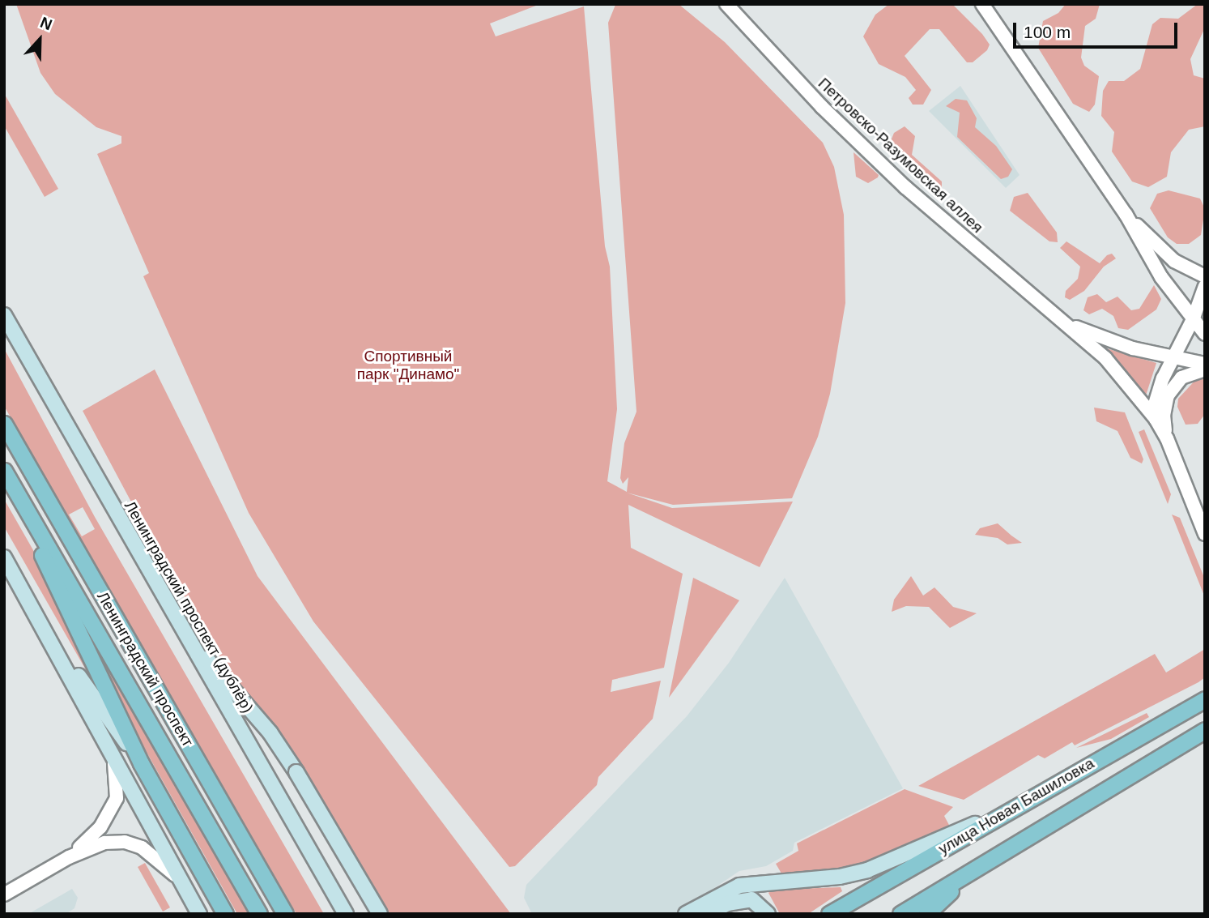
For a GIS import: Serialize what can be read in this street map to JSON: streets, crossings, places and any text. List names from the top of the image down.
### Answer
{
  "streets": {
    "main road": ["Ленинградский проспект (дублёр)", "Ленинградский проспект", "улица Новая Башиловка"],
    "street": ["Петровско-Разумовская аллея"]
  },
  "parks": ["Спортивный парк \"Динамо\""],
  "scale_bar": "100 m",
  "north": "top"
}
